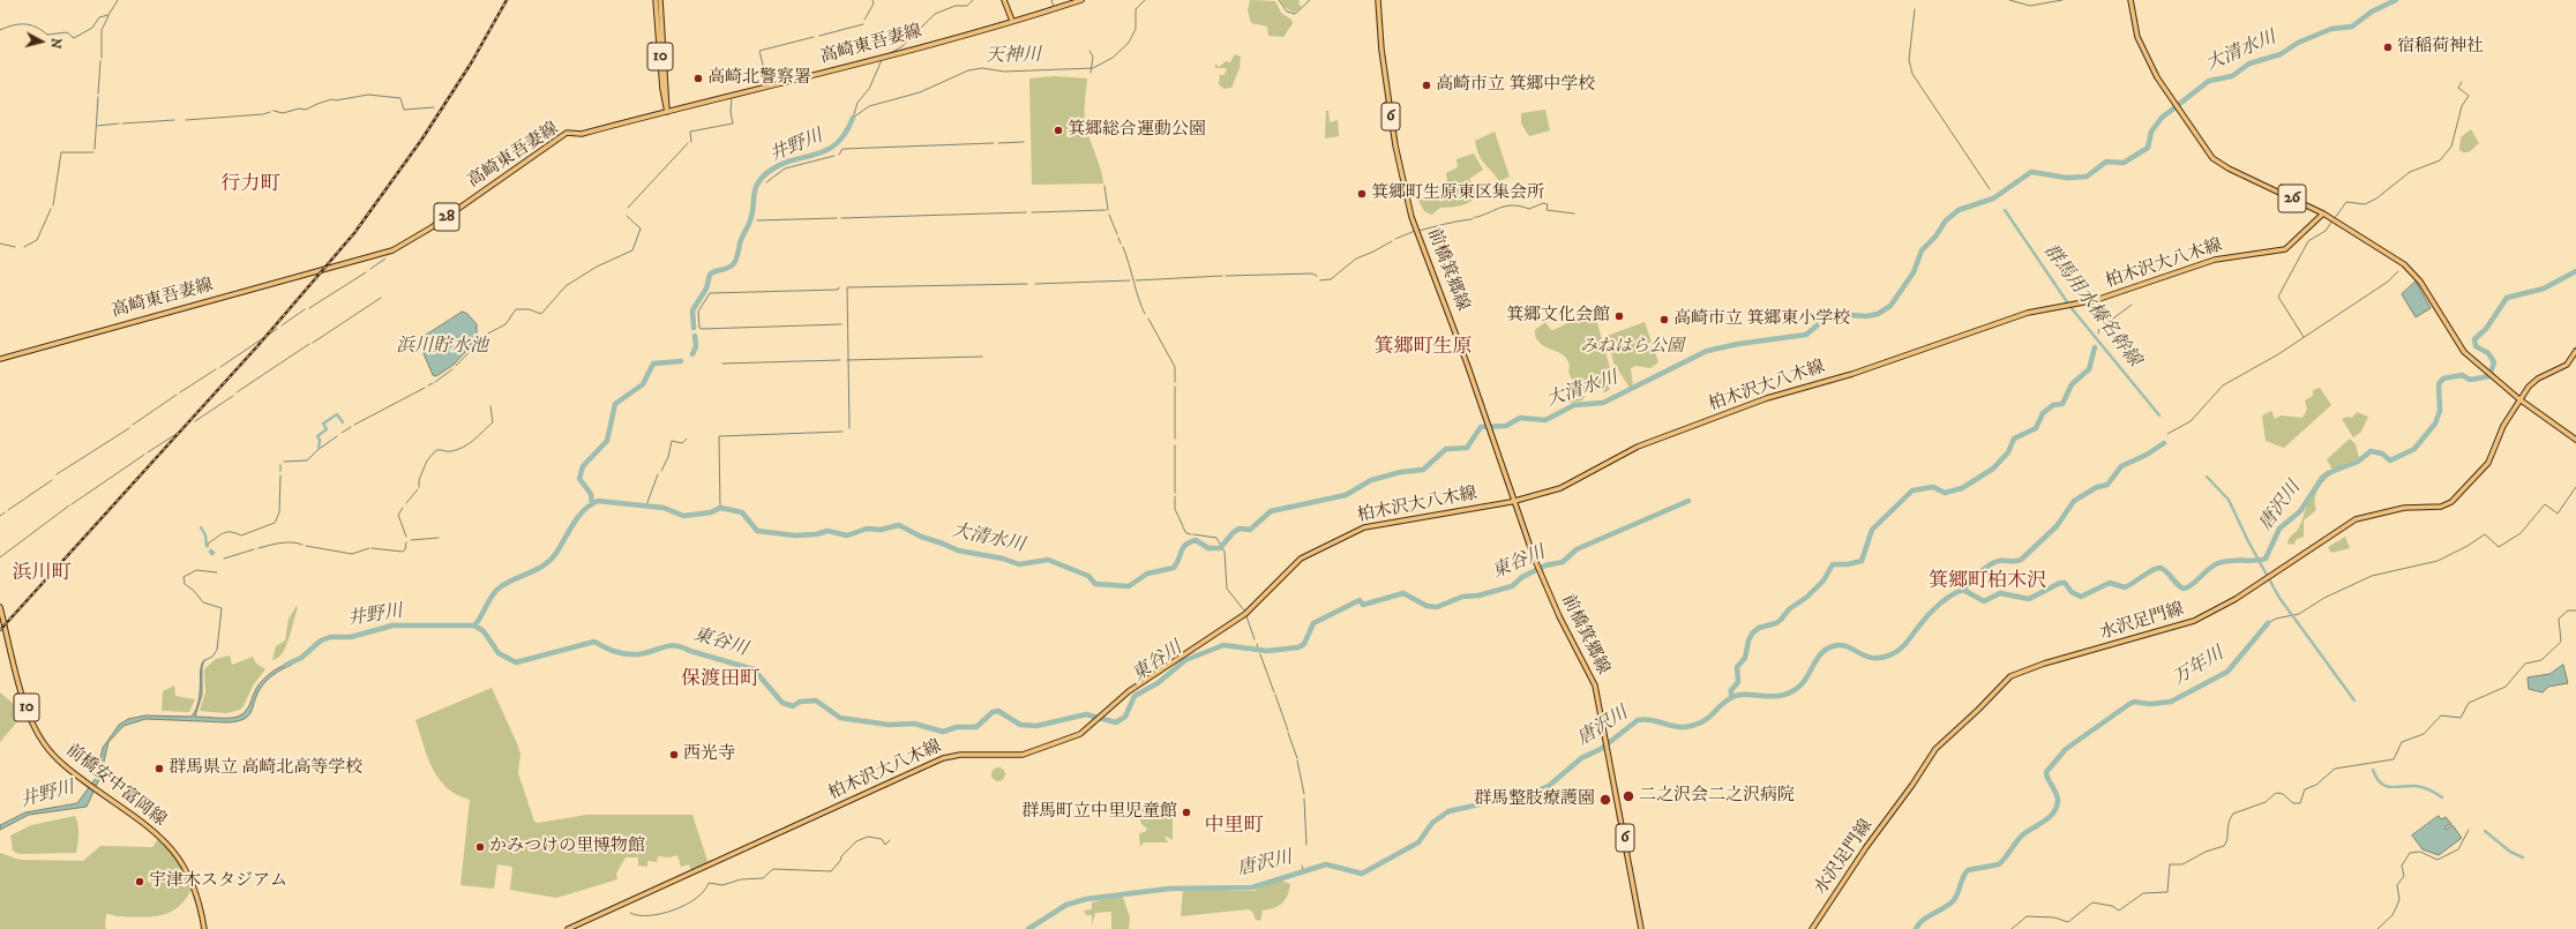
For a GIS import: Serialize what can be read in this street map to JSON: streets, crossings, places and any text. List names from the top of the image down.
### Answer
{
  "streets": {
    "main road": [
      "高崎東吾妻線",
      "10",
      "6",
      "26",
      "28",
      "柏木沢大八木線",
      "前橋箕郷線",
      "水沢足門線",
      "前橋安中富岡線"
    ]
  },
  "crossings": [
    ["高崎東吾妻線", "10"],
    ["26", "柏木沢大八木線"],
    ["26", "水沢足門線"],
    ["柏木沢大八木線", "前橋箕郷線"]
  ],
  "districts": [
    "行力町",
    "箕郷町生原",
    "浜川町",
    "箕郷町柏木沢",
    "保渡田町",
    "中里町"
  ],
  "water": [
    "大清水川",
    "天神川",
    "井野川",
    "群馬用水榛名幹線",
    "浜川貯水池",
    "唐沢川",
    "東谷川",
    "万年川"
  ],
  "parks": ["みねはら公園"],
  "places": [
    "宿稲荷神社",
    "高崎北警察署",
    "高崎市立 箕郷中学校",
    "箕郷総合運動公園",
    "箕郷町生原東区集会所",
    "箕郷文化会館",
    "高崎市立 箕郷東小学校",
    "西光寺",
    "群馬県立 高崎北高等学校",
    "二之沢会二之沢病院",
    "群馬整肢療護園",
    "群馬町立中里児童館",
    "かみつけの里博物館",
    "宇津木スタジアム"
  ],
  "north": "right"
}
